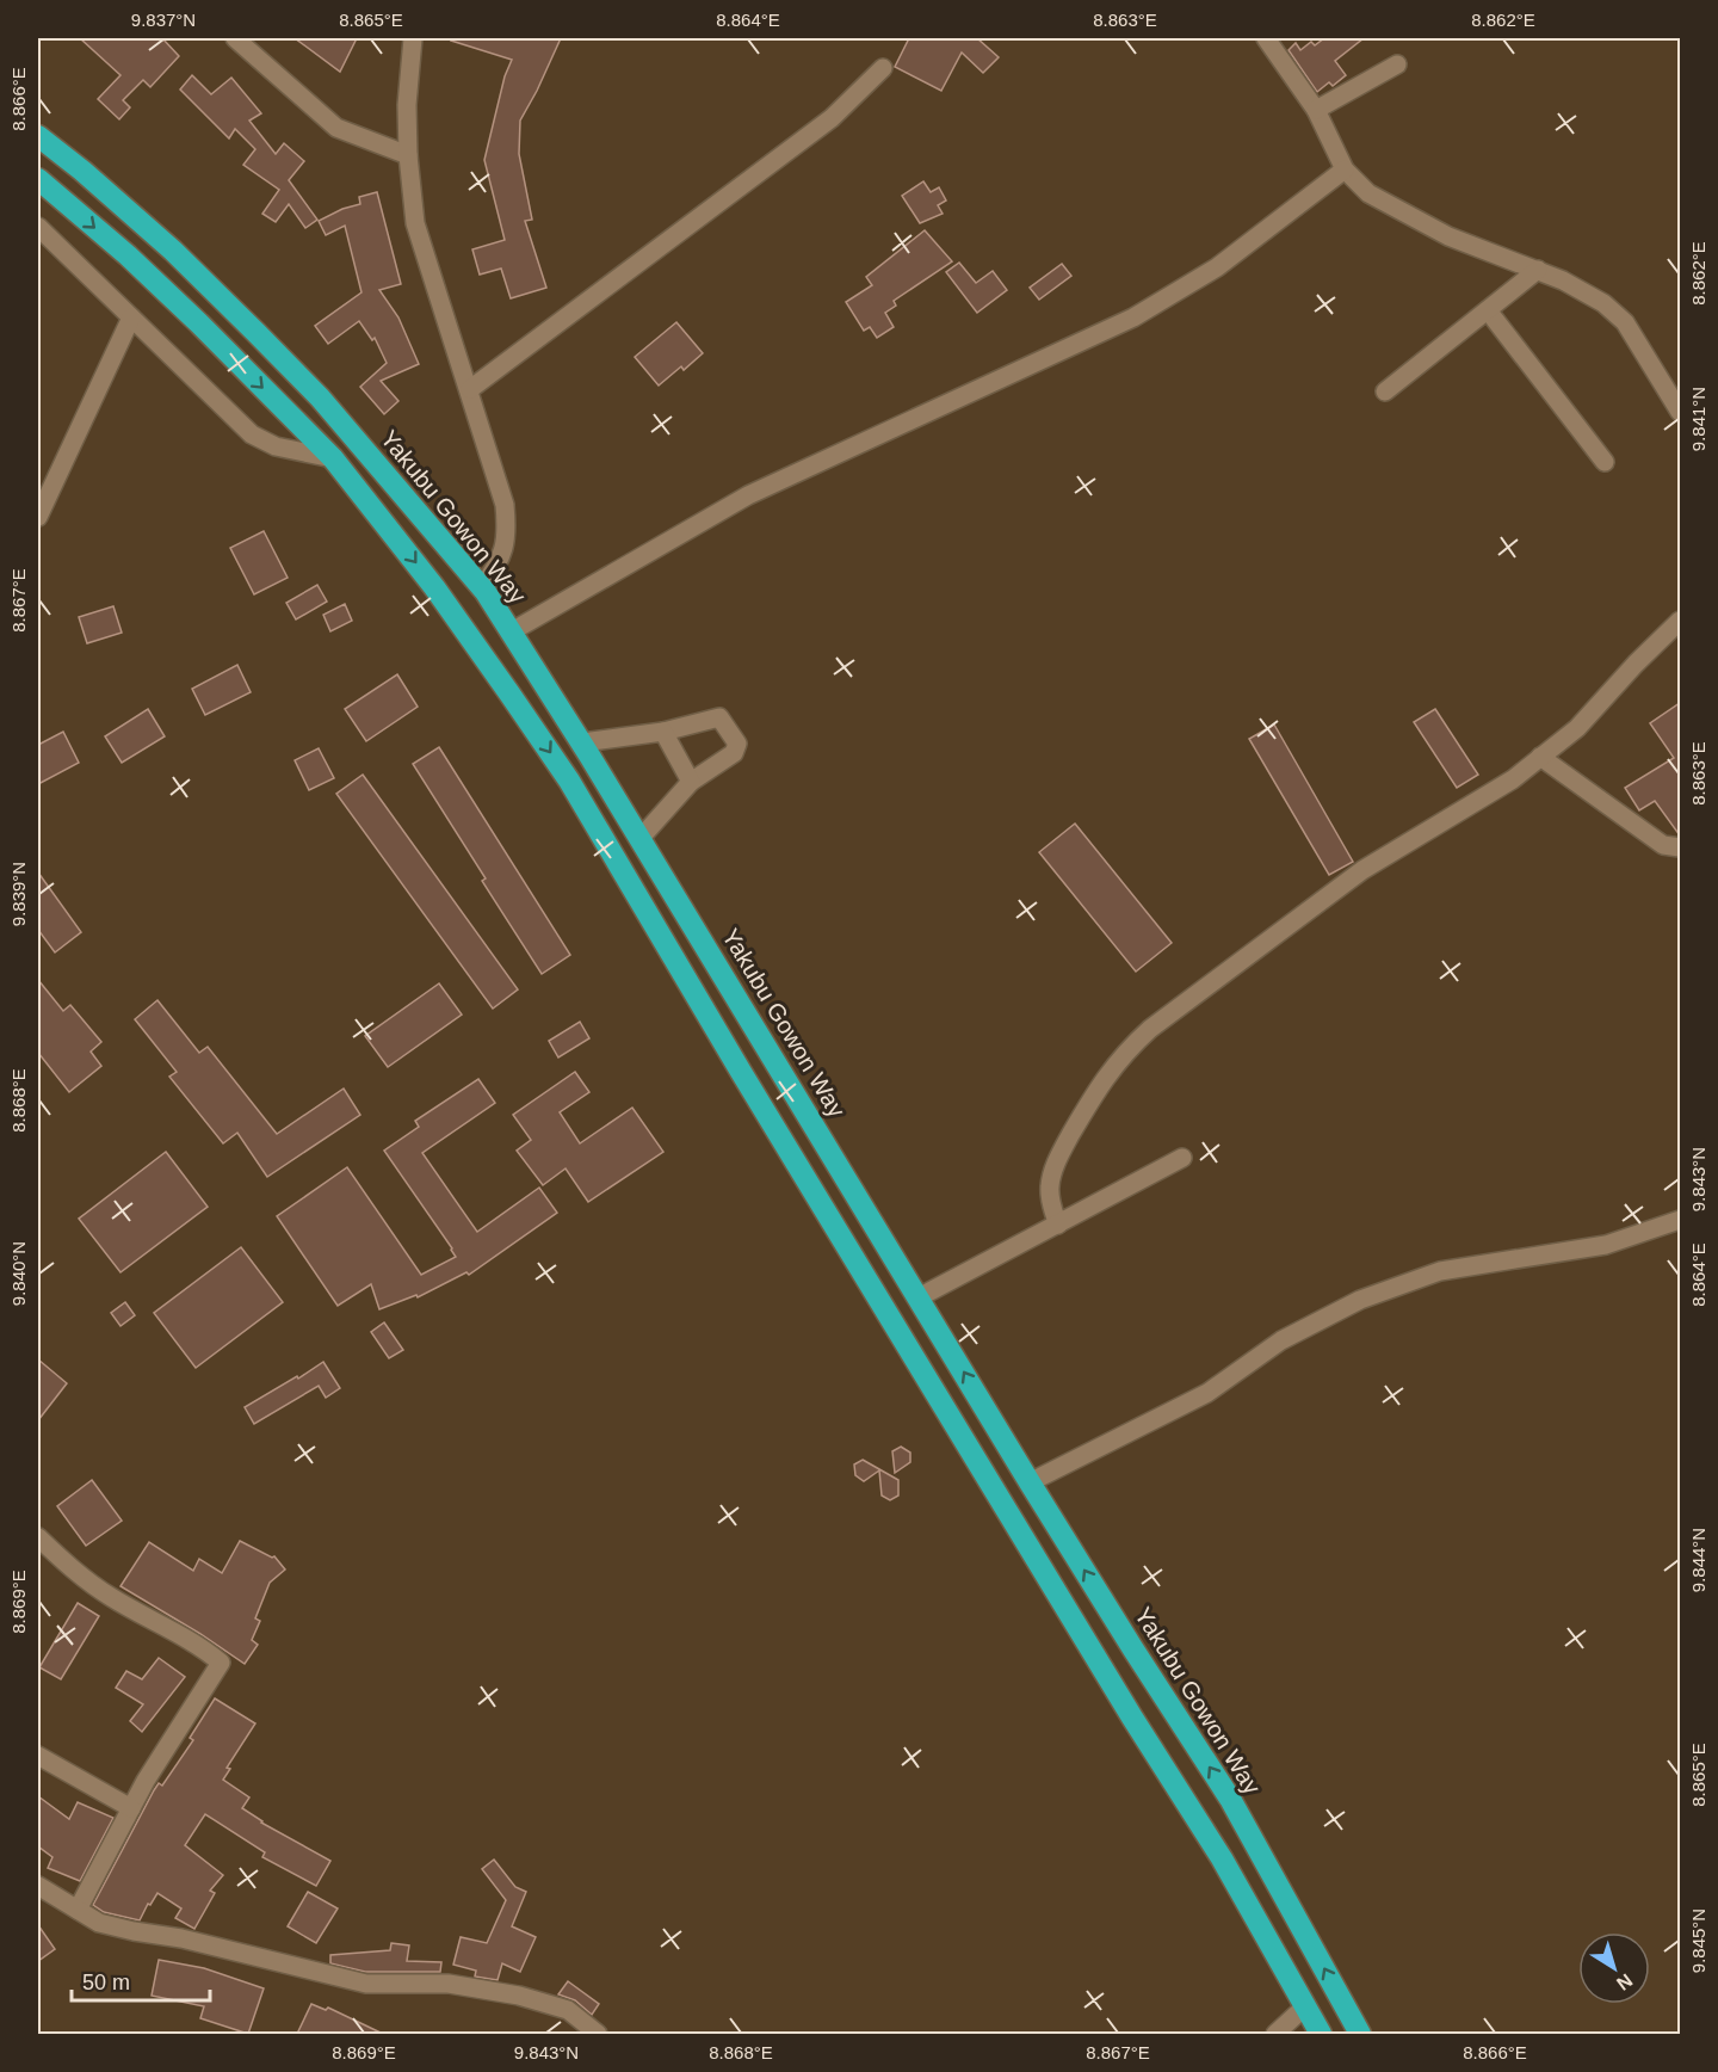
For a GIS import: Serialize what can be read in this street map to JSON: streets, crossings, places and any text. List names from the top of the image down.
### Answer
{
  "streets": {
    "highway": ["Yakubu Gowon Way"]
  },
  "scale_bar": "50 m",
  "north": "bottom right",
  "coordinates": [
    "9.837°N",
    "8.865°E",
    "8.864°E",
    "8.863°E",
    "8.862°E",
    "8.866°E",
    "9.841°N",
    "8.867°E",
    "9.839°N",
    "8.868°E",
    "9.843°N",
    "9.840°N",
    "9.844°N",
    "8.869°E",
    "9.845°N"
  ]
}
